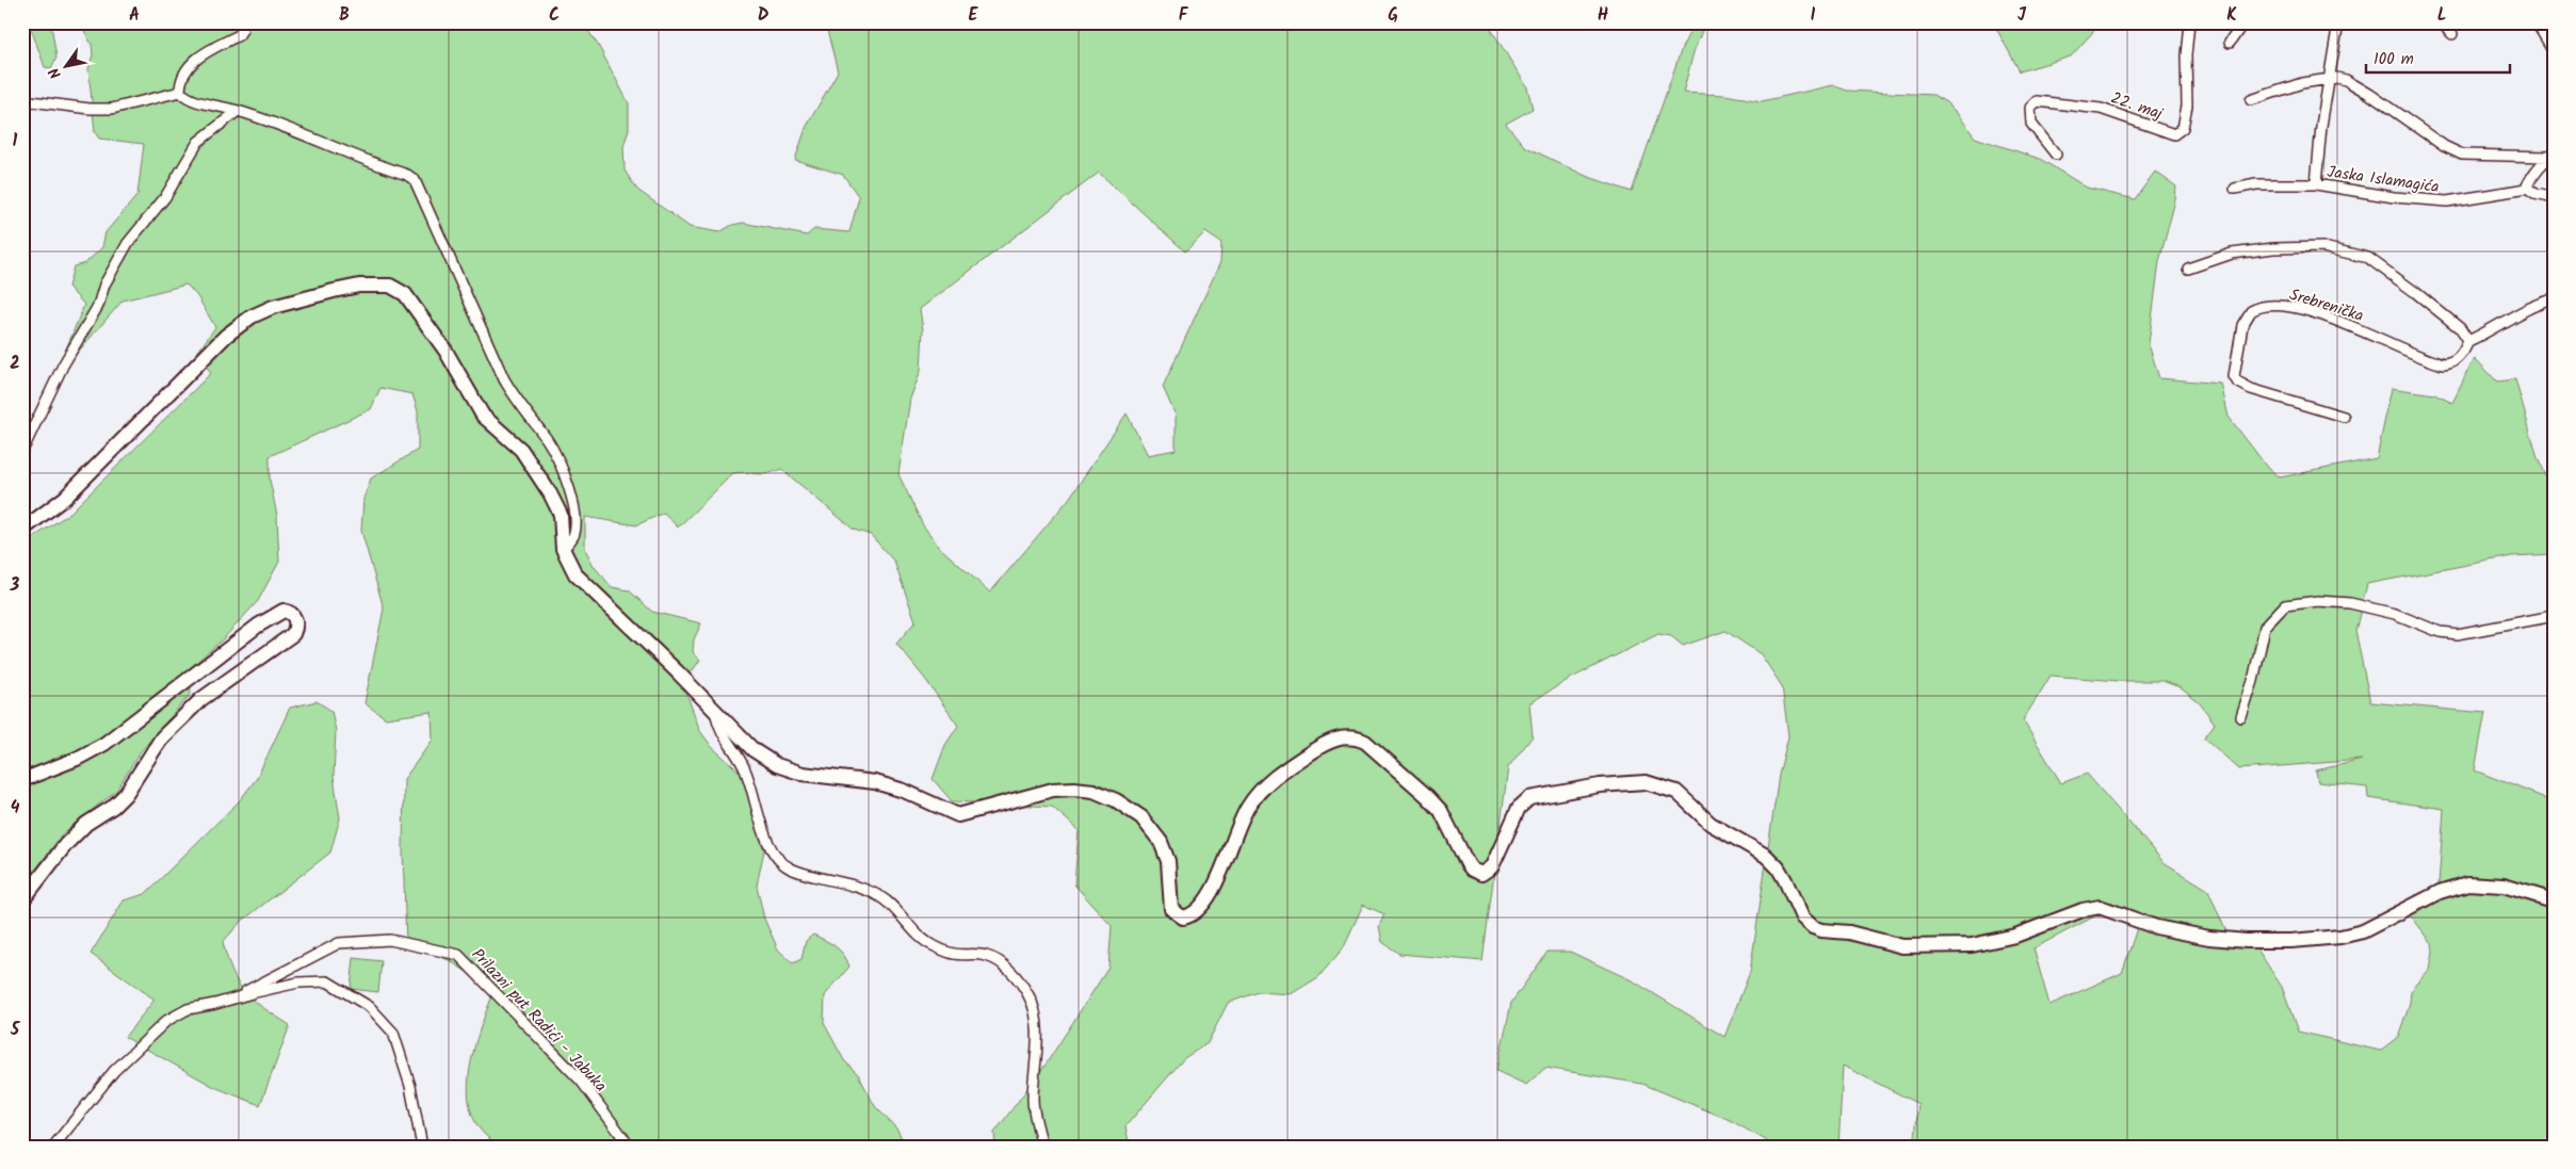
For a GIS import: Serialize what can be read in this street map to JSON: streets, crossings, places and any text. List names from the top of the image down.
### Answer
{
  "streets": {
    "street": [
      "22. maj",
      "Jaska Islamagića",
      "Srebrenička",
      "Prilazni put Radići - Jabuka"
    ]
  },
  "scale_bar": "100 m",
  "north": "bottom left",
  "grid": {
    "columns": [
      "A",
      "B",
      "C",
      "D",
      "E",
      "F",
      "G",
      "H",
      "I",
      "J",
      "K",
      "L"
    ],
    "rows": [
      "1",
      "2",
      "3",
      "4",
      "5"
    ]
  }
}
